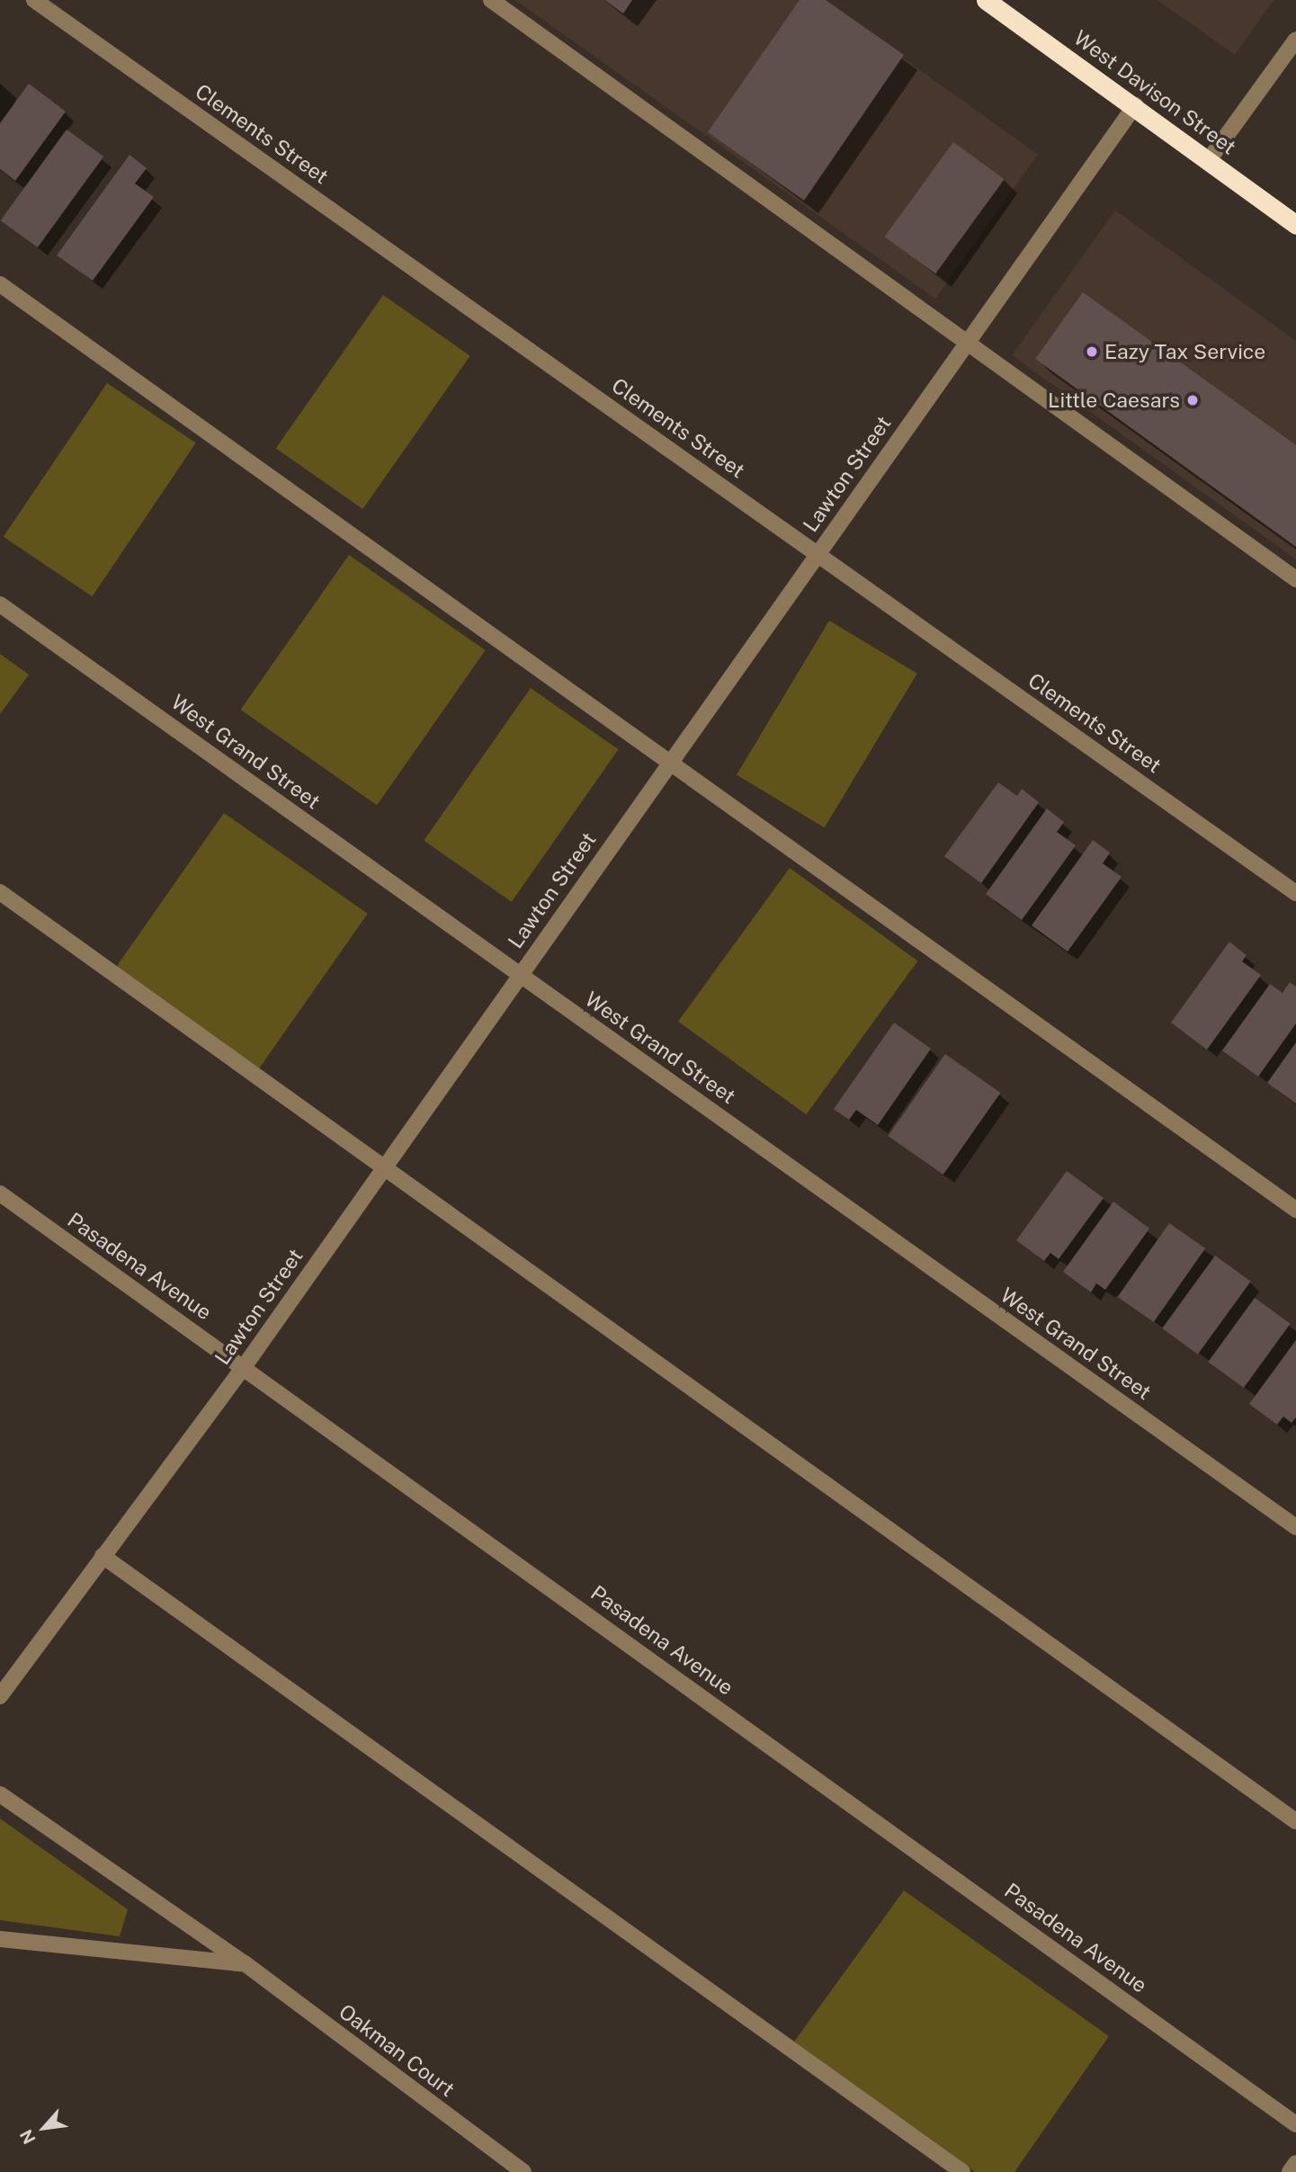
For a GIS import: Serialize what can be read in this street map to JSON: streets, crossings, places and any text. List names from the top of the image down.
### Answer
{
  "streets": {
    "highway": ["West Davison Street"],
    "street": [
      "Clements Street",
      "Lawton Street",
      "West Grand Street",
      "Pasadena Avenue",
      "Oakman Court"
    ]
  },
  "crossings": [
    ["West Davison Street", "Lawton Street"],
    ["Clements Street", "Lawton Street"],
    ["Lawton Street", "West Grand Street"],
    ["Lawton Street", "Pasadena Avenue"]
  ],
  "places": ["Eazy Tax Service", "Little Caesars"],
  "north": "bottom left"
}
